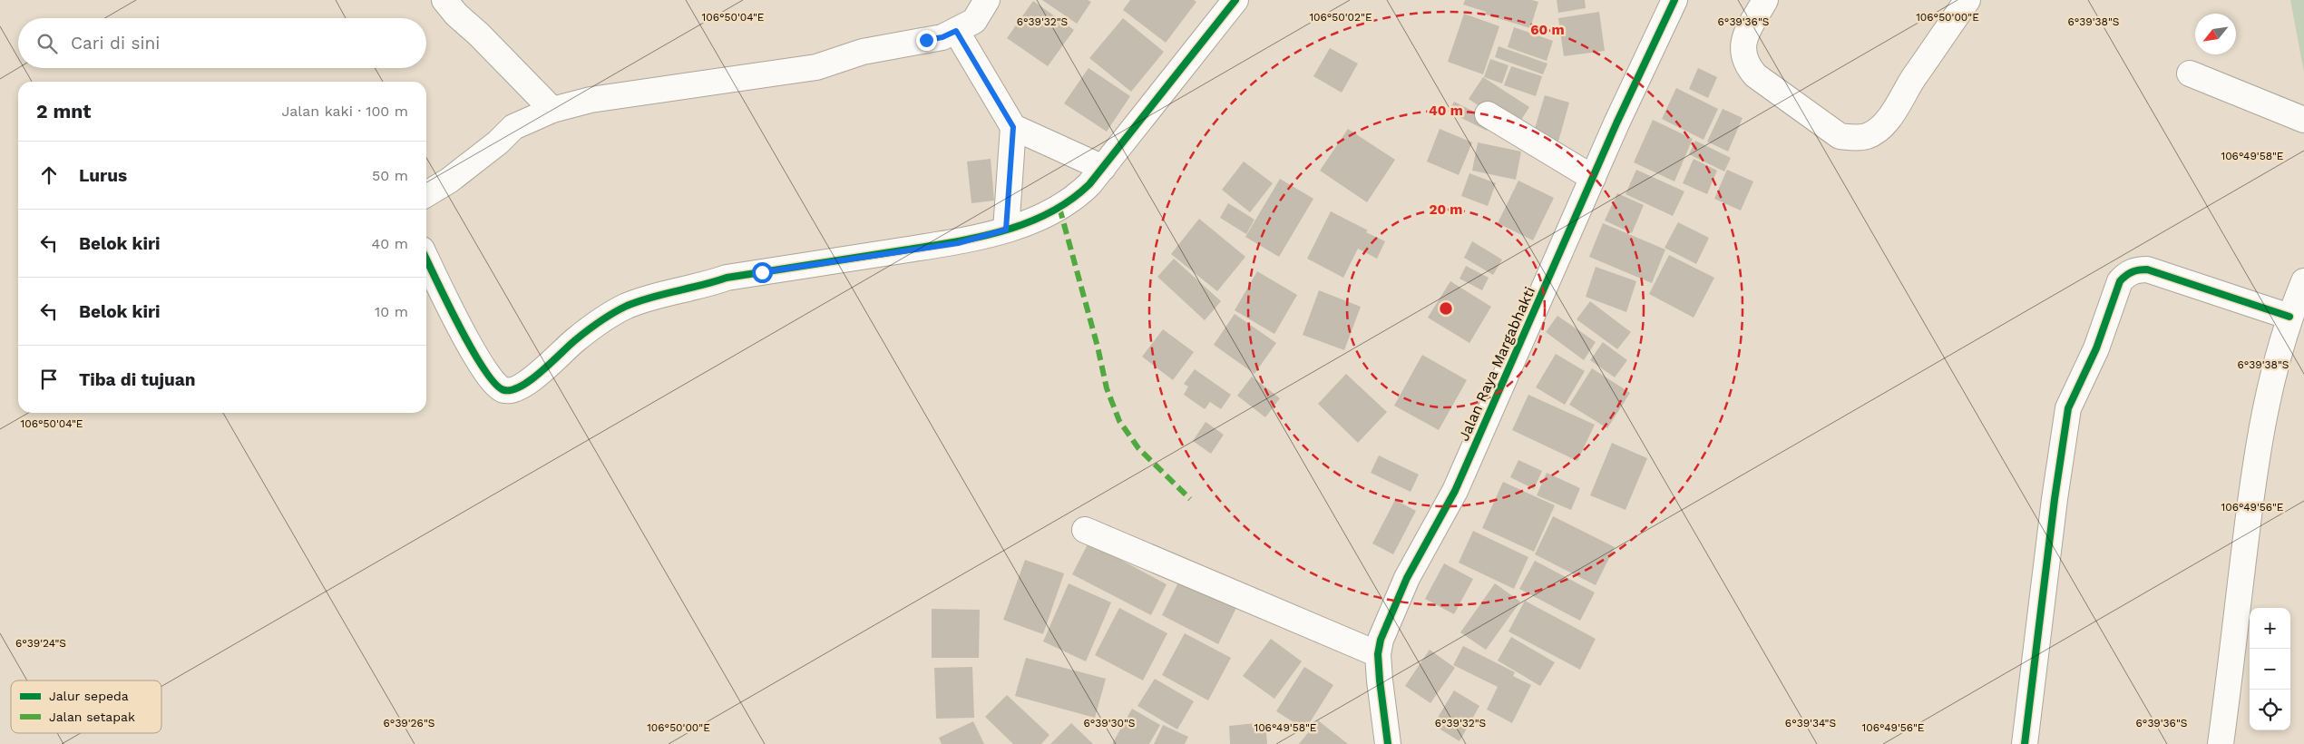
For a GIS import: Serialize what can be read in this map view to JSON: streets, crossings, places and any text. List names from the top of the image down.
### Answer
{
  "streets": {
    "street": ["Jalan Raya Margabhakti"]
  },
  "legend": ["Jalur sepeda", "Jalan setapak"],
  "north": "bottom left",
  "page": {
    "search": "Cari di sini",
    "heading": ["2 mnt", "Jalan kaki · 100 m"],
    "list": [
      ["Lurus", "50 m"],
      ["Belok kiri", "40 m"],
      ["Belok kiri", "10 m"],
      "Tiba di tujuan"
    ],
    "map_buttons": ["+", "−"]
  },
  "coordinates": [
    "106°50'02\"E",
    "106°50'00\"E",
    "106°50'04\"E",
    "6°39'32\"S",
    "6°39'36\"S",
    "6°39'38\"S",
    "106°49'58\"E",
    "106°49'56\"E",
    "6°39'24\"S",
    "6°39'26\"S",
    "6°39'30\"S",
    "6°39'34\"S"
  ],
  "rings": ["60 m", "40 m", "20 m"]
}
